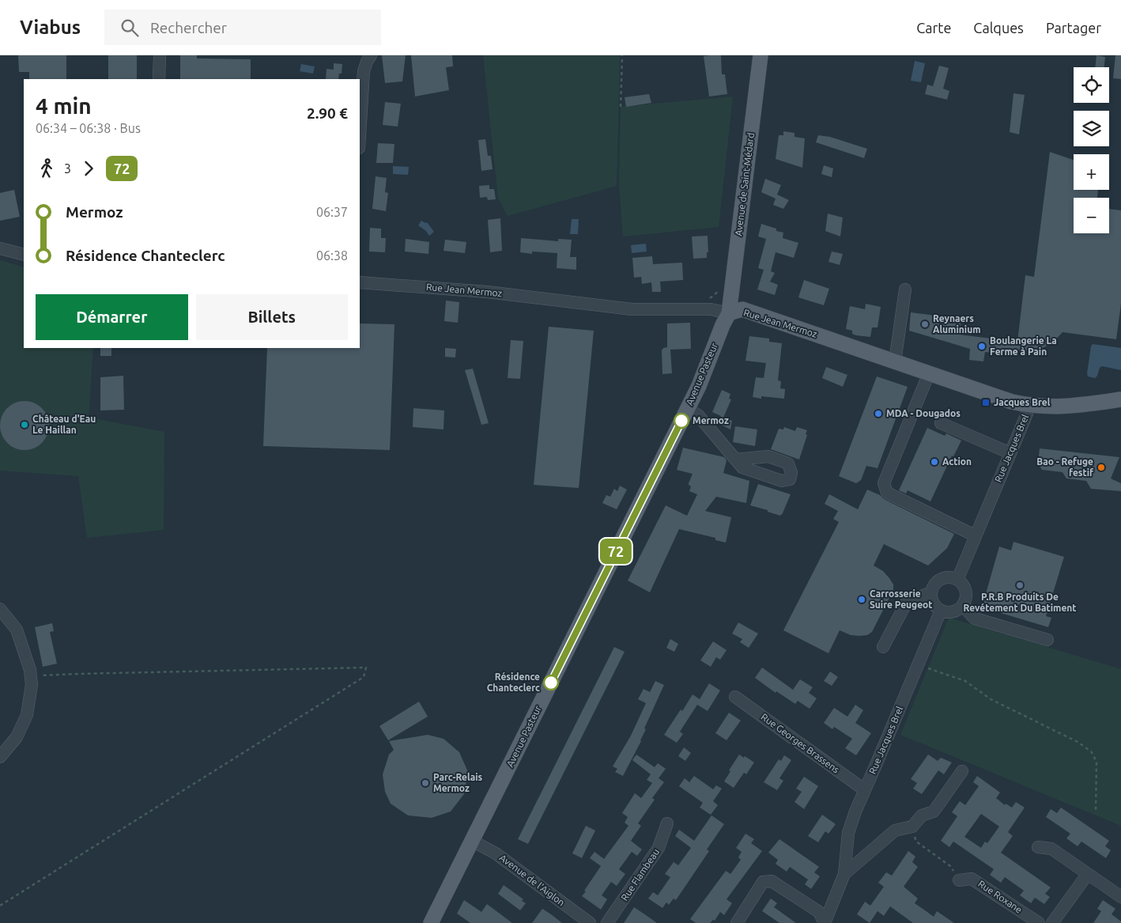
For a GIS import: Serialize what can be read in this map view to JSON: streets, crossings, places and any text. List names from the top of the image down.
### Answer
{
  "streets": {
    "main road": ["Avenue de Saint-Médard", "Rue Jean Mermoz", "Avenue Pasteur"],
    "street": [
      "Rue Jacques Brel",
      "Rue Georges Brassens",
      "Rue Flambeau",
      "Avenue de l'Aiglon",
      "Rue Roxane"
    ]
  },
  "crossings": [
    ["Avenue de Saint-Médard", "Rue Jean Mermoz"],
    ["Avenue de Saint-Médard", "Avenue Pasteur"],
    ["Rue Jean Mermoz", "Avenue Pasteur"],
    ["Rue Jean Mermoz", "Rue Jacques Brel"],
    ["Avenue Pasteur", "Avenue de l'Aiglon"],
    ["Rue Jacques Brel", "Rue Georges Brassens"]
  ],
  "places": {
    "other": [
      "Reynaers Aluminium",
      "Boulangerie La Ferme à Pain",
      "MDA - Dougados",
      "Mermoz",
      "Château d'Eau Le Haillan",
      "Action",
      "Bao - Refuge festif",
      "P.R.B Produits De Revétement Du Batiment",
      "Carrosserie Suire Peugeot",
      "Résidence Chanteclerc",
      "Parc-Relais Mermoz"
    ],
    "transit": ["Jacques Brel"]
  },
  "lines": ["bus line 72"],
  "page": {
    "header": "Viabus",
    "search": "Rechercher",
    "nav": ["Carte", "Calques", "Partager"],
    "on_map": "72",
    "map_buttons": ["+", "−"],
    "heading": ["4 min", "06:34 – 06:38 · Bus", "2.90 €"],
    "legs": ["3", "72"],
    "list": [
      {
        "name": "Mermoz",
        "value": "06:37"
      },
      {
        "name": "Résidence Chanteclerc",
        "value": "06:38"
      }
    ],
    "buttons": ["Démarrer", "Billets"]
  }
}
